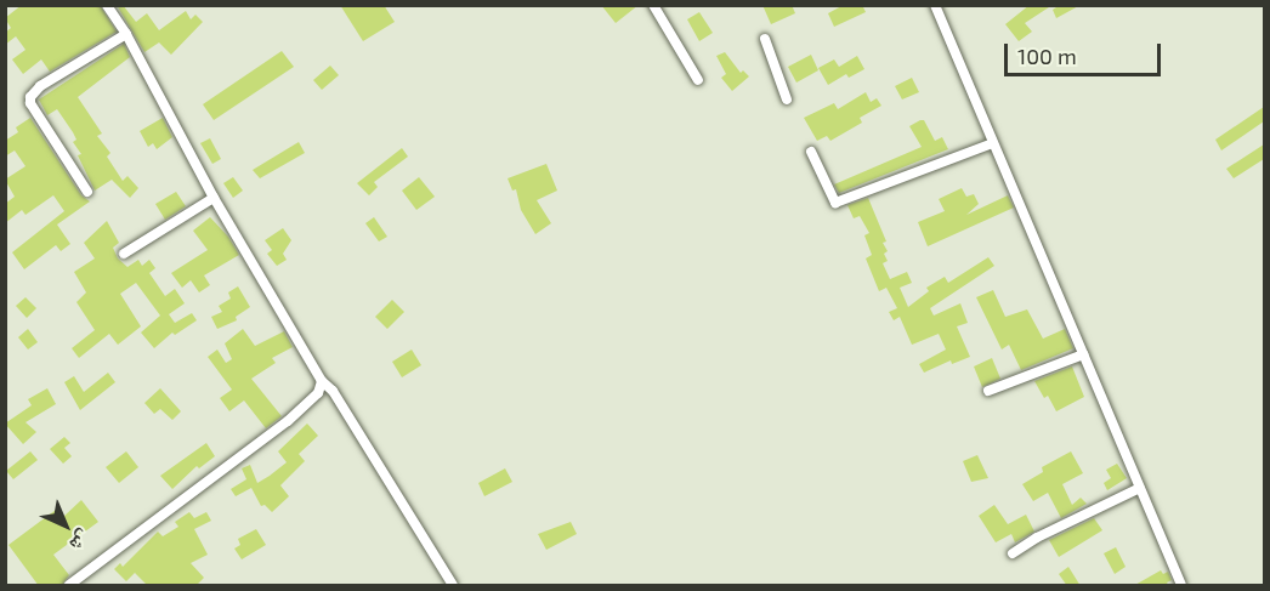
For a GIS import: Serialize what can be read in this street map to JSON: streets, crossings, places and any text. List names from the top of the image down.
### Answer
{
  "scale_bar": "100 m",
  "north": "bottom right"
}
